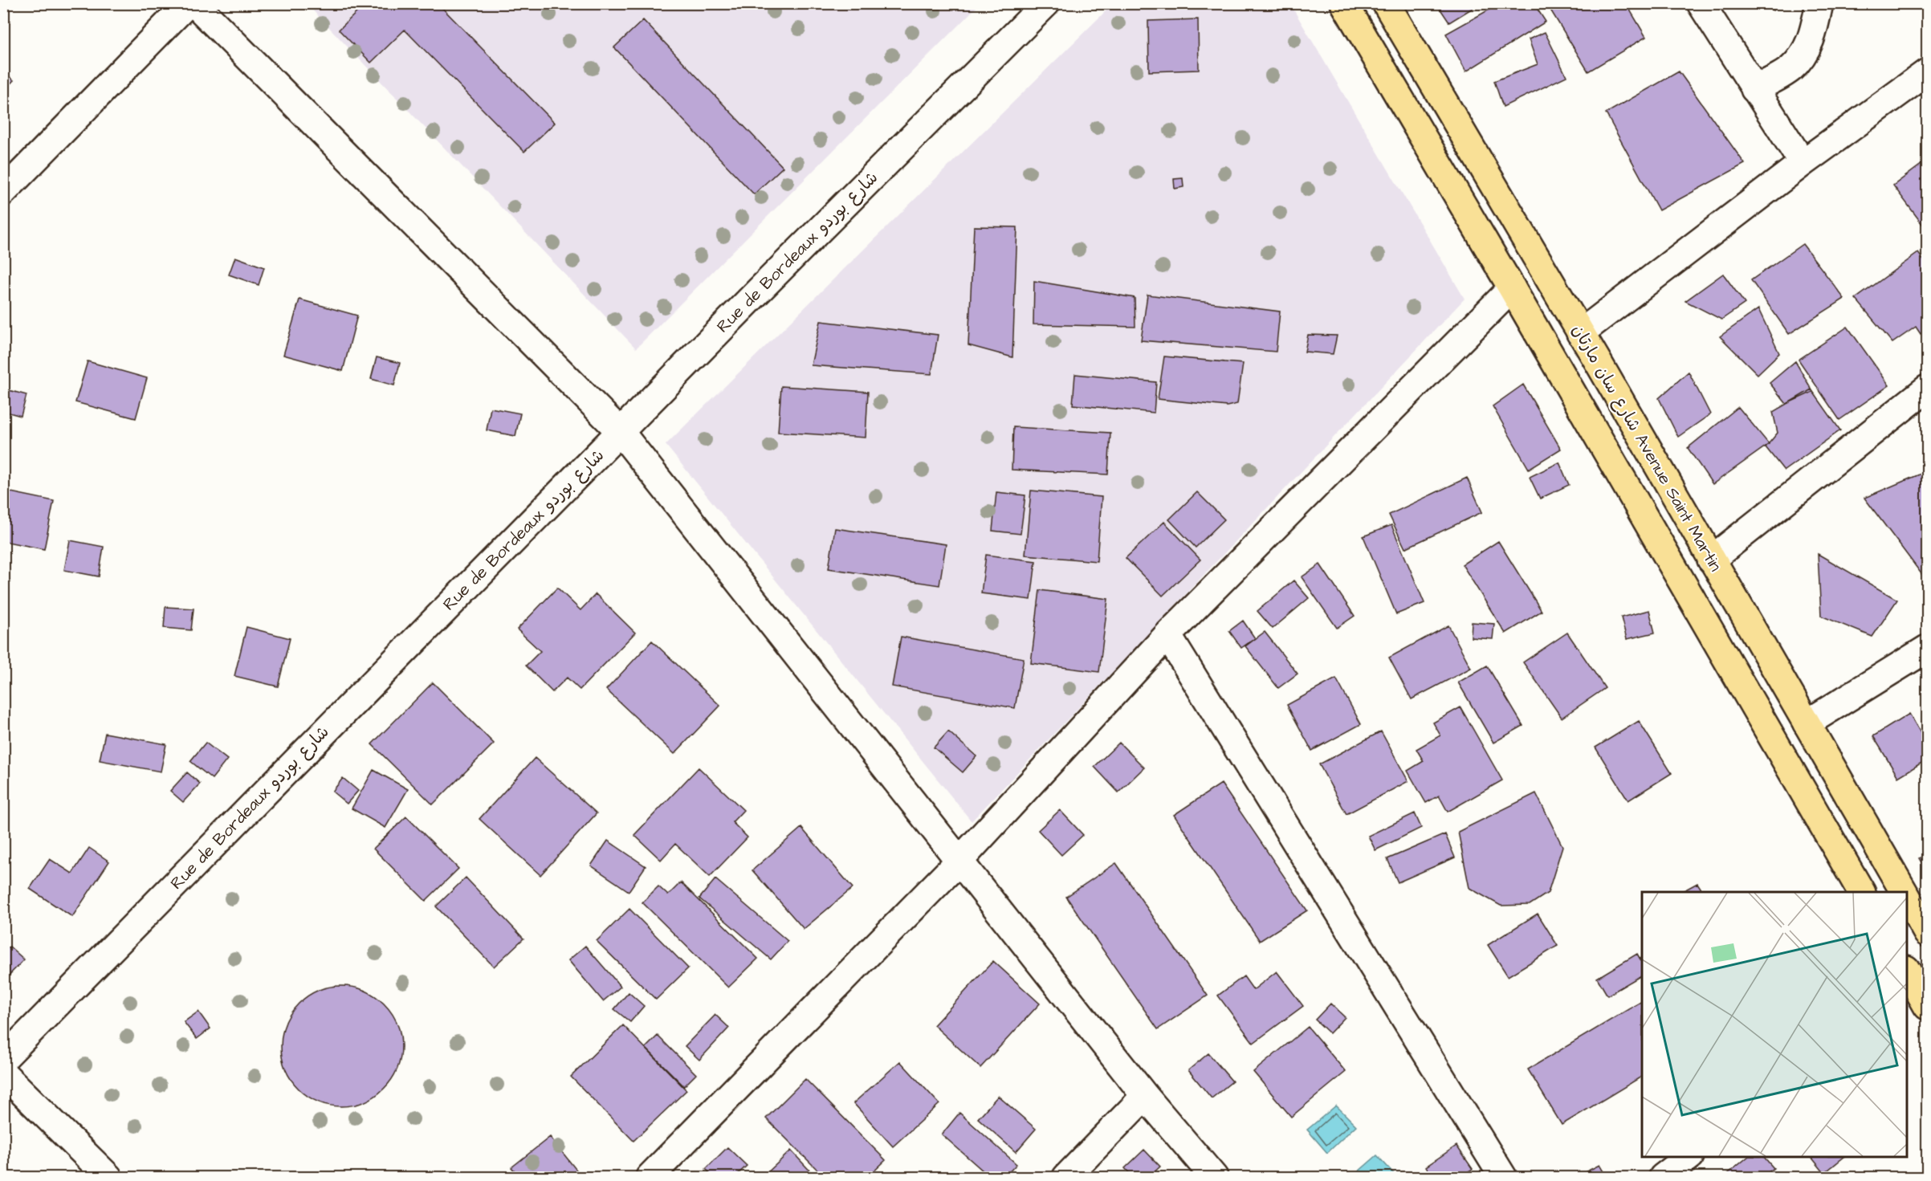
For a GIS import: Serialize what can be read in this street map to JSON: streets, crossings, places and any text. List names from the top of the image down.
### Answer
{
  "streets": {
    "main road": ["شارع سان مارتان Avenue Saint Martin"],
    "street": ["Rue de Bordeaux شارع بوردو"]
  }
}
